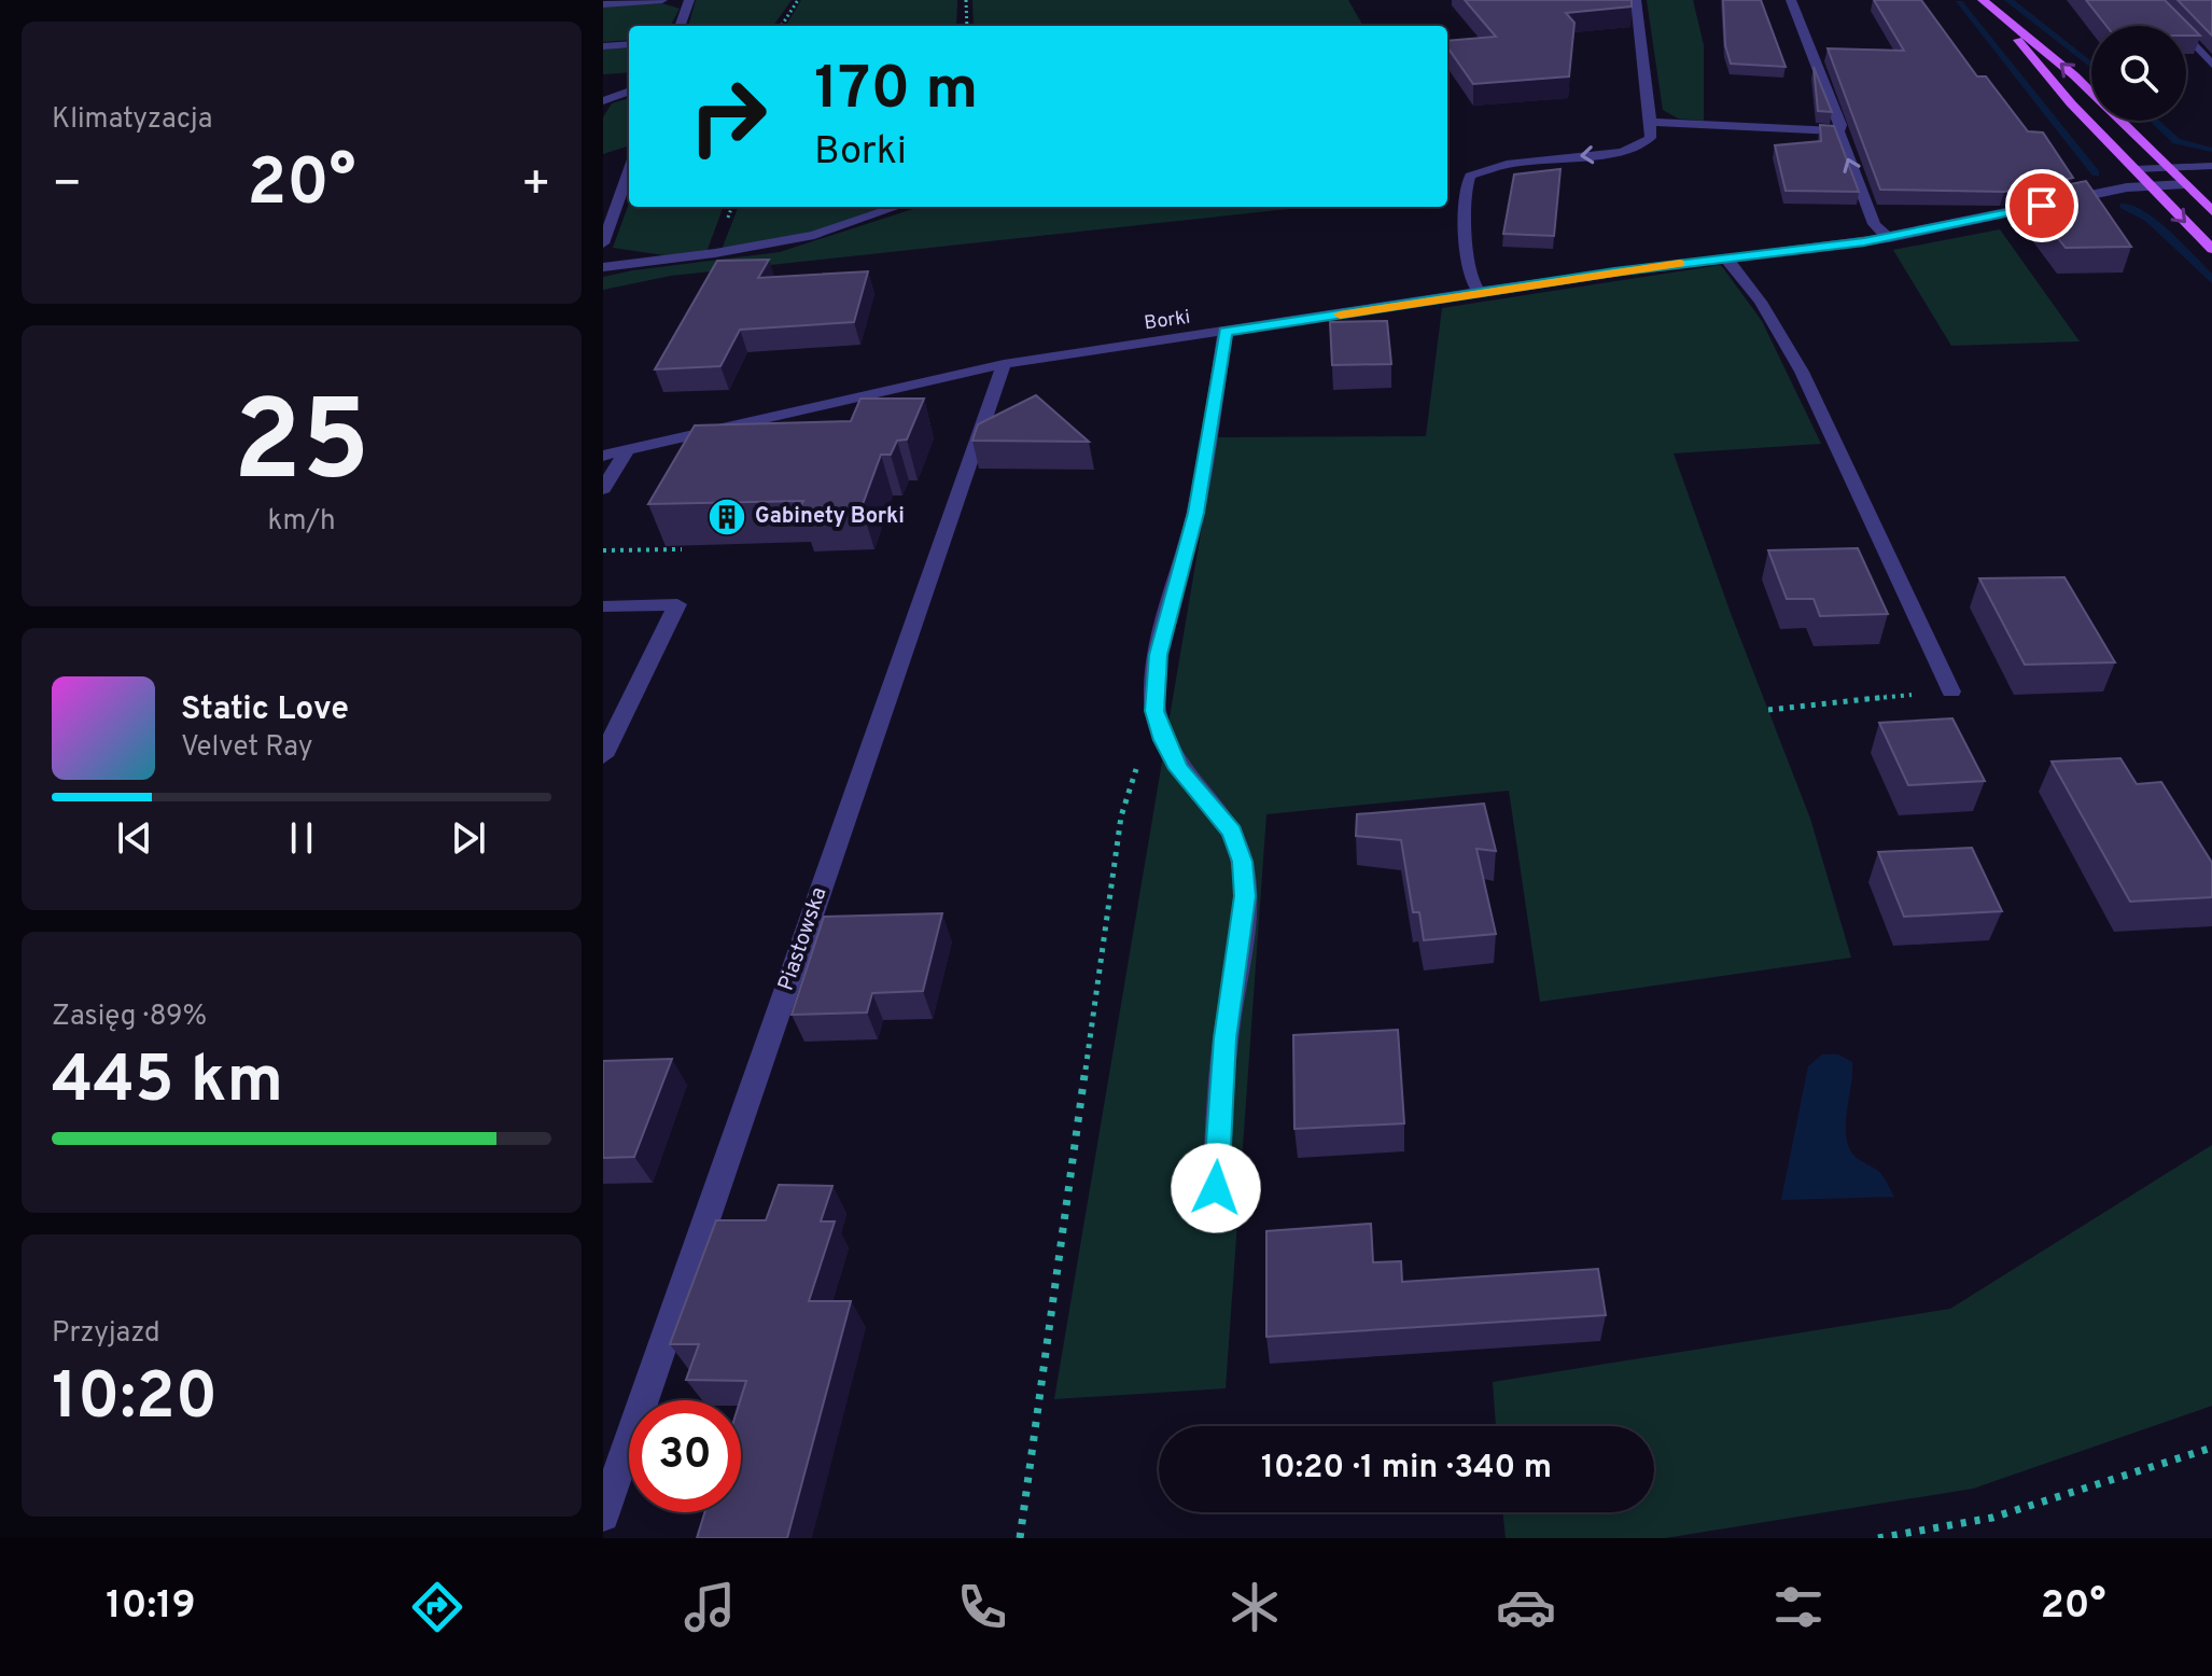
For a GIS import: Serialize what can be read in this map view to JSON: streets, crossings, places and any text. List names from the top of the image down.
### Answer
{
  "streets": {
    "street": ["Borki", "Piastowska"]
  },
  "crossings": [
    ["Borki", "Piastowska"]
  ],
  "places": {
    "building": ["Gabinety Borki"]
  },
  "page": {
    "tile": [
      "Klimatyzacja",
      ["25", "km/h"],
      ["Zasięg · 89%", "445 km"],
      ["Przyjazd", "10:20"]
    ],
    "turn": ["170 m", "Borki"],
    "heat": ["−", "20°", "+"],
    "song": ["Static Love", "Velvet Ray"],
    "limit": "30",
    "trip": "10:20 · 1 min · 340 m",
    "tabs": ["10:19", "20°"]
  }
}
